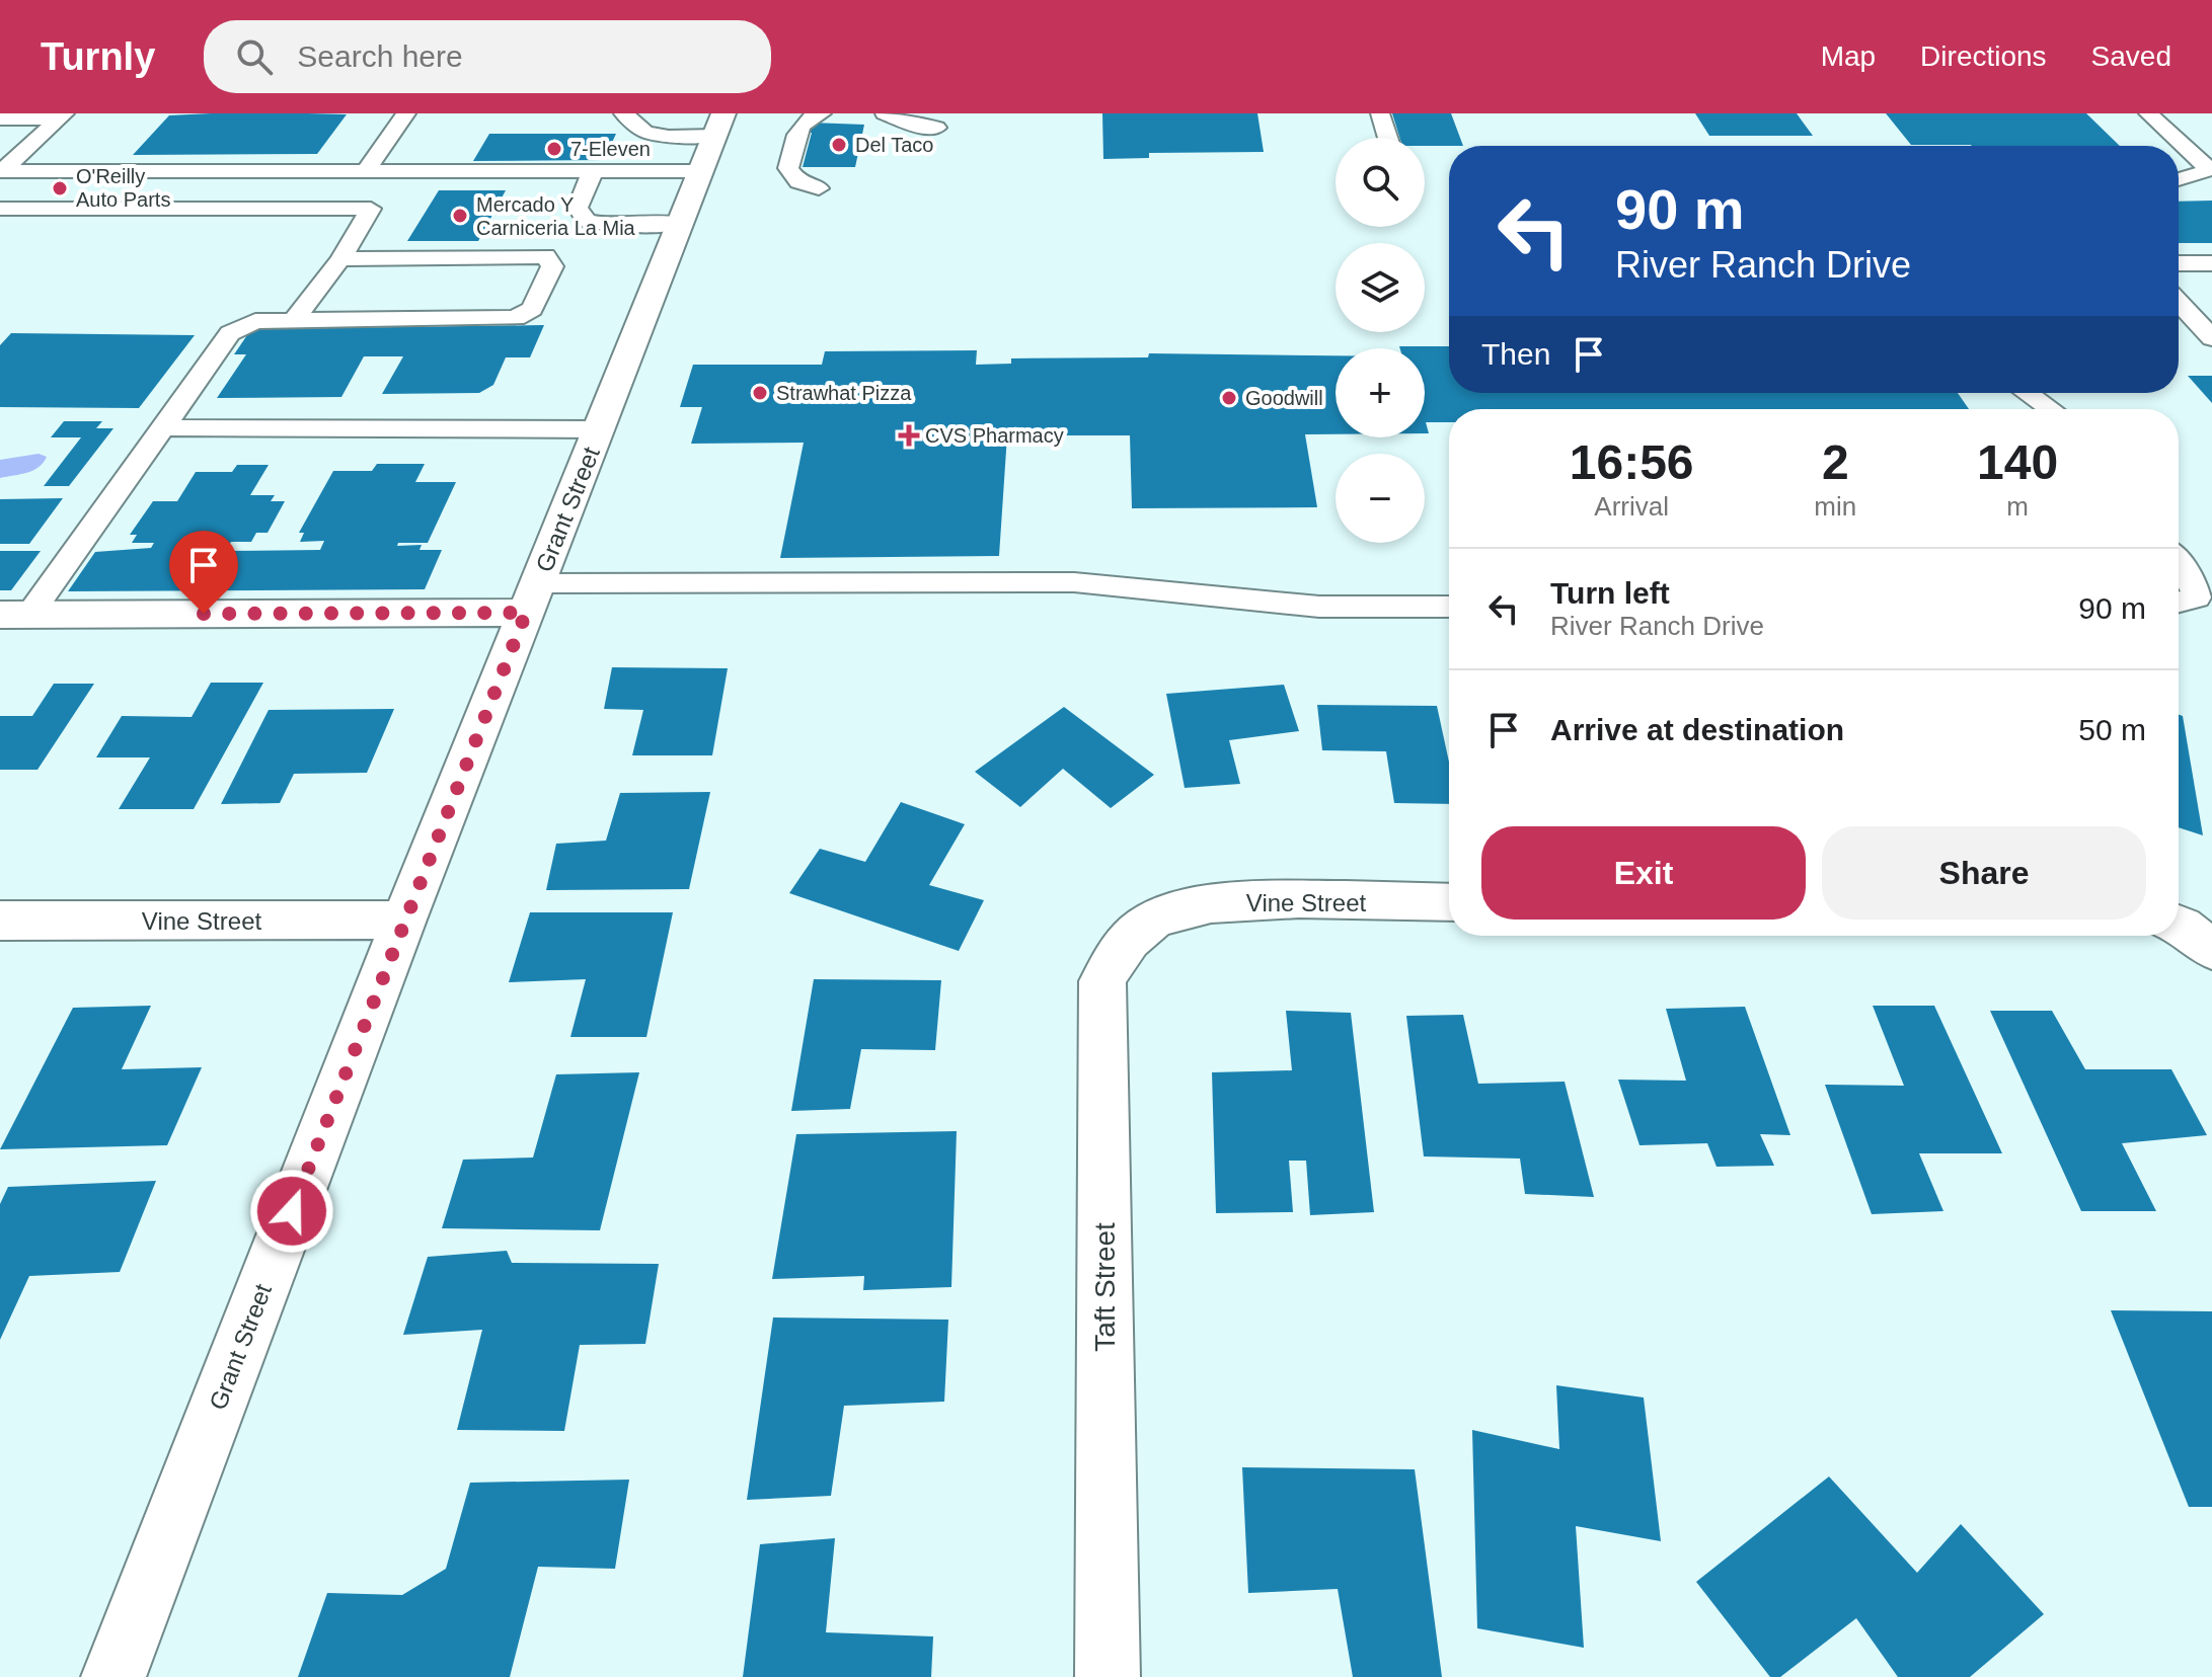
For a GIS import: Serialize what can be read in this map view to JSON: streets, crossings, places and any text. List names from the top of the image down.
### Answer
{
  "streets": {
    "street": ["Grant Street", "Vine Street", "Taft Street"]
  },
  "crossings": [
    ["Grant Street", "Vine Street"],
    ["Vine Street", "Taft Street"]
  ],
  "places": {
    "other": [
      "Del Taco",
      "7-Eleven",
      "O'Reilly Auto Parts",
      "Mercado Y Carniceria La Mia",
      "Strawhat Pizza",
      "Goodwill"
    ],
    "health": ["CVS Pharmacy"]
  },
  "page": {
    "header": "Turnly",
    "search": "Search here",
    "nav": ["Map", "Directions", "Saved"],
    "map_buttons": ["+", "−"],
    "turn": ["90 m", "River Ranch Drive"],
    "then": "Then",
    "eta": [
      "16:56",
      "Arrival",
      "2",
      "min",
      "140",
      "m"
    ],
    "list": [
      {
        "name": "Turn left",
        "note": "River Ranch Drive",
        "value": "90 m"
      },
      {
        "name": "Arrive at destination",
        "value": "50 m"
      }
    ],
    "buttons": ["Exit", "Share"]
  }
}
